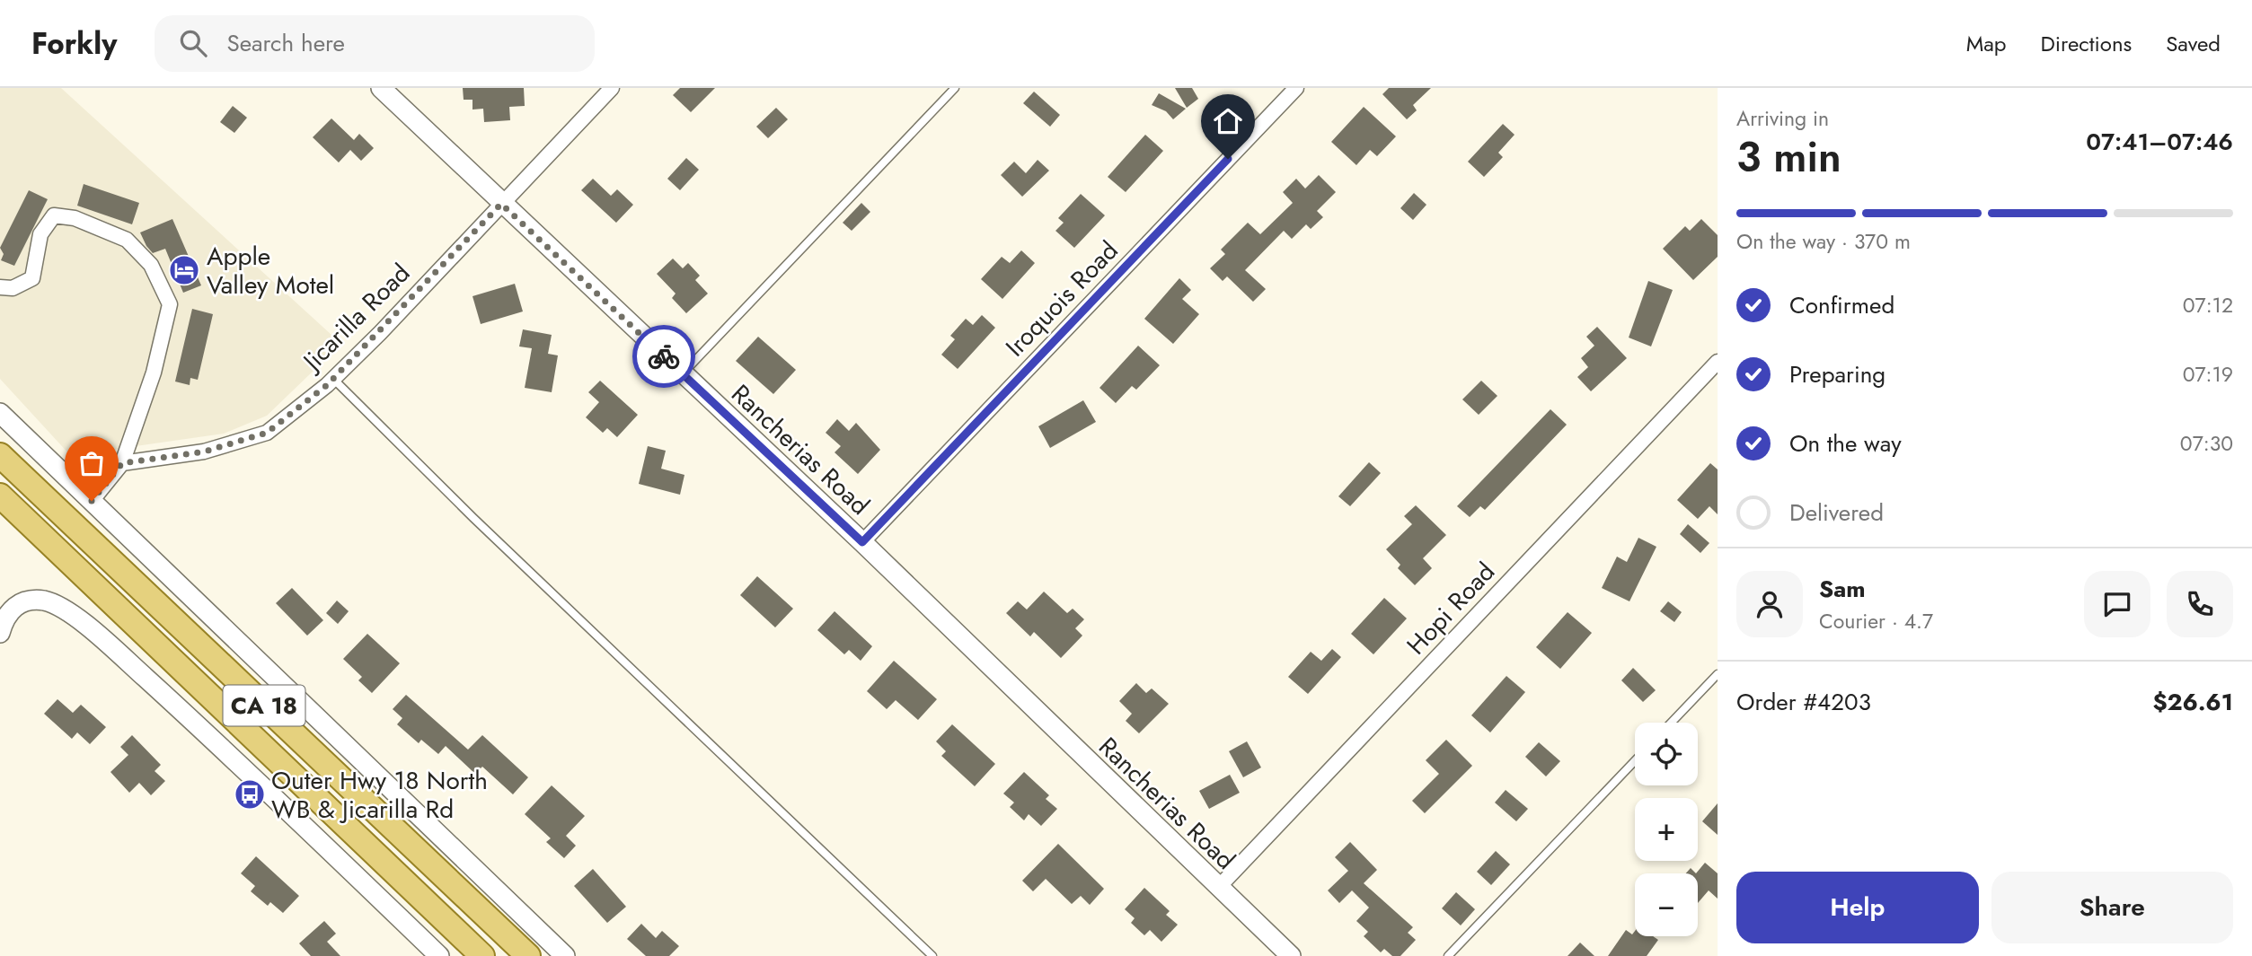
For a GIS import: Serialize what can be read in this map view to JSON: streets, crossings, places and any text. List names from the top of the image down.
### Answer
{
  "streets": {
    "main road": ["CA 18"],
    "street": [
      "Iroquois Road",
      "Jicarilla Road",
      "Rancherias Road",
      "Hopi Road"
    ]
  },
  "crossings": [
    ["Iroquois Road", "Rancherias Road"],
    ["Jicarilla Road", "Rancherias Road"],
    ["Rancherias Road", "Hopi Road"]
  ],
  "places": {
    "hotel": ["Apple Valley Motel"],
    "bus stop": ["Outer Hwy 18 North WB & Jicarilla Rd"]
  },
  "page": {
    "header": "Forkly",
    "search": "Search here",
    "nav": ["Map", "Directions", "Saved"],
    "heading": ["3 min", "Arriving in", "07:41–07:46"],
    "panel": [
      "Sam",
      "Courier · 4.7",
      "Order #4203",
      "$26.61"
    ],
    "bar": "On the way · 370 m",
    "list": [
      ["Confirmed", "07:12"],
      ["Preparing", "07:19"],
      ["On the way", "07:30"],
      "Delivered"
    ],
    "map_buttons": ["+", "−"],
    "buttons": ["Help", "Share"]
  }
}
